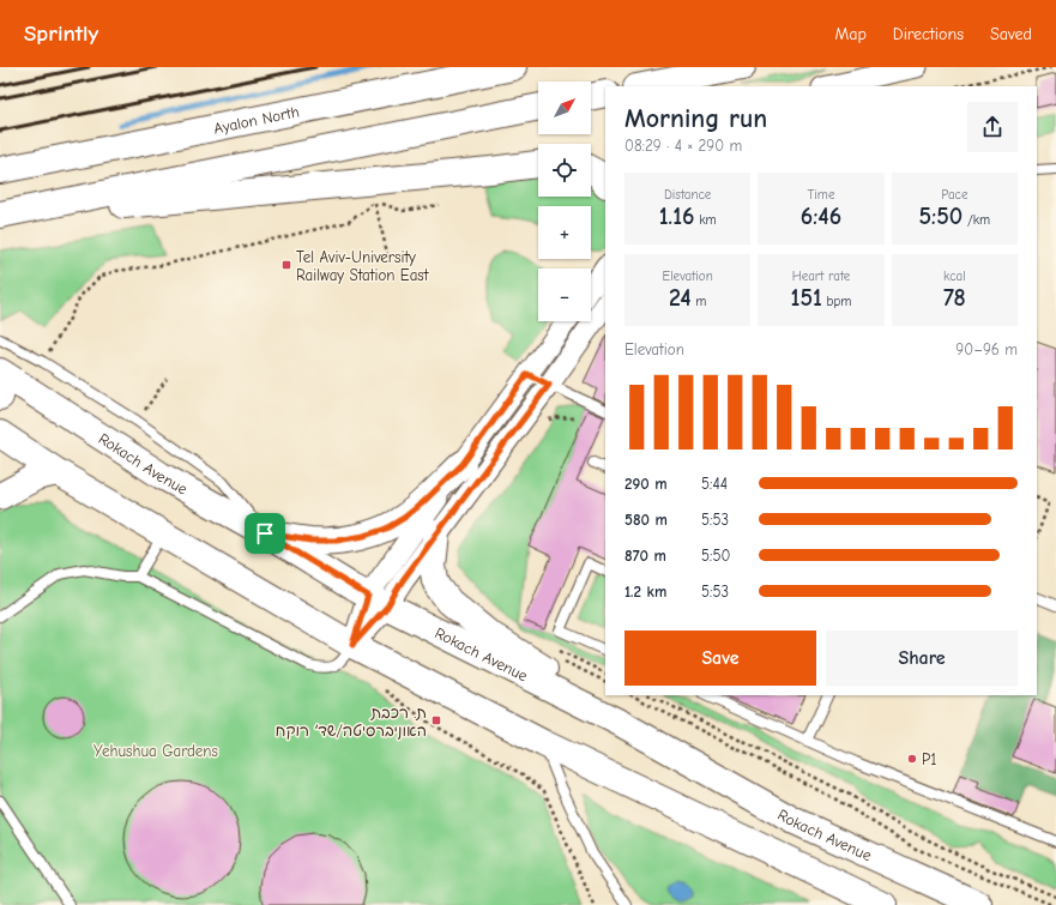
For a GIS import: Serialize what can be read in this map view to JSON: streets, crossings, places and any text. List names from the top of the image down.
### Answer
{
  "streets": {
    "main road": ["Ayalon North", "Rokach Avenue"]
  },
  "parks": ["Yehushua Gardens"],
  "places": {
    "transit": ["Tel Aviv-University Railway Station East", "ת. רכבת האוניברסיטה/שד׳ רוקח"],
    "other": ["P1"]
  },
  "north": "top right",
  "page": {
    "header": "Sprintly",
    "nav": ["Map", "Directions", "Saved"],
    "map_buttons": ["+", "−"],
    "heading": ["Morning run", "08:29 · 4 × 290 m"],
    "stats": [
      ["Distance", "1.16 km"],
      ["Time", "6:46"],
      ["Pace", "5:50 /km"],
      ["Elevation", "24 m"],
      ["Heart rate", "151 bpm"],
      ["kcal", "78"]
    ],
    "chart": ["Elevation", "90–96 m"],
    "list": [
      {
        "name": "290 m",
        "note": "5:44"
      },
      {
        "name": "580 m",
        "note": "5:53"
      },
      {
        "name": "870 m",
        "note": "5:50"
      },
      {
        "name": "1.2 km",
        "note": "5:53"
      }
    ],
    "buttons": ["Save", "Share"]
  }
}
